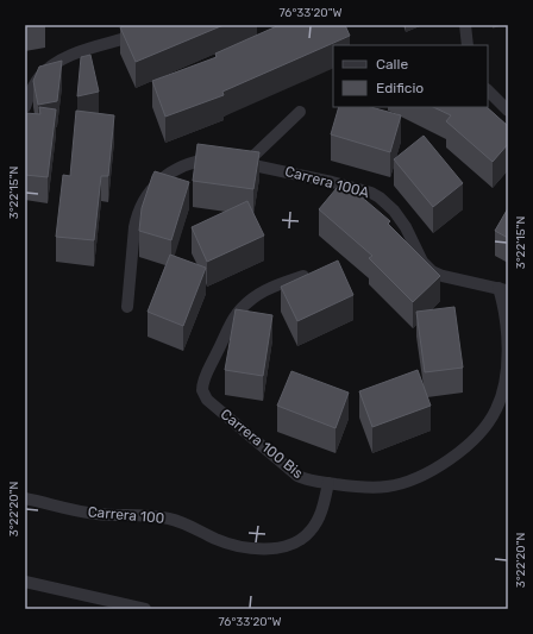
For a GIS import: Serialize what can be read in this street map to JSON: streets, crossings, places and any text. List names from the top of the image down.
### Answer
{
  "streets": {
    "street": ["Carrera 100A", "Carrera 100 Bis", "Carrera 100"]
  },
  "crossings": [
    ["Carrera 100A", "Carrera 100 Bis"],
    ["Carrera 100 Bis", "Carrera 100"]
  ],
  "legend": ["Calle", "Edificio"],
  "coordinates": ["76°33'20\"W", "3°22'15\"N", "3°22'20\"N"]
}
